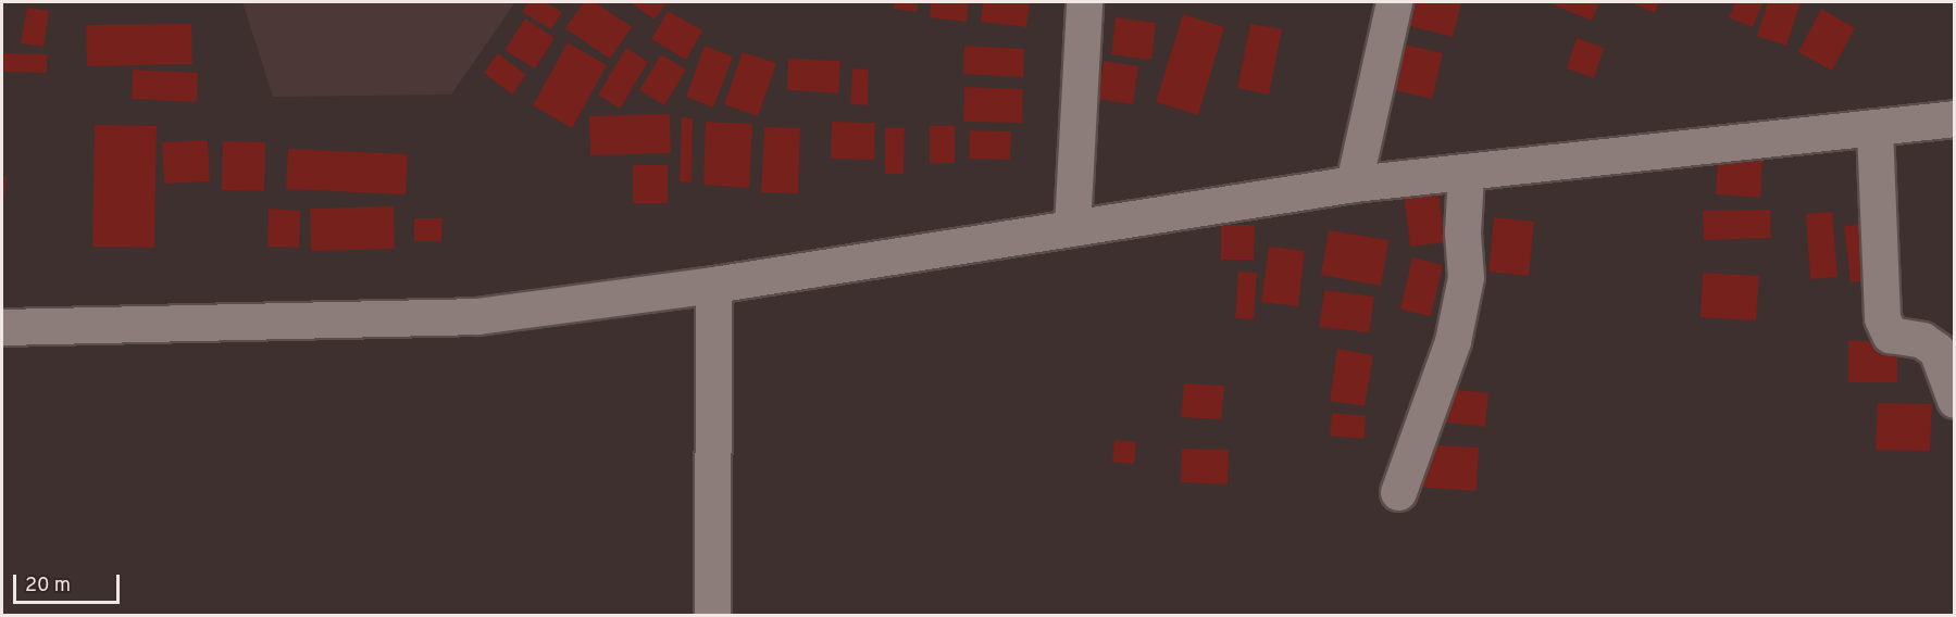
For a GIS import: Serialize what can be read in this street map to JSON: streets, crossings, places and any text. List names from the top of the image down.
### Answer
{
  "scale_bar": "20 m"
}
